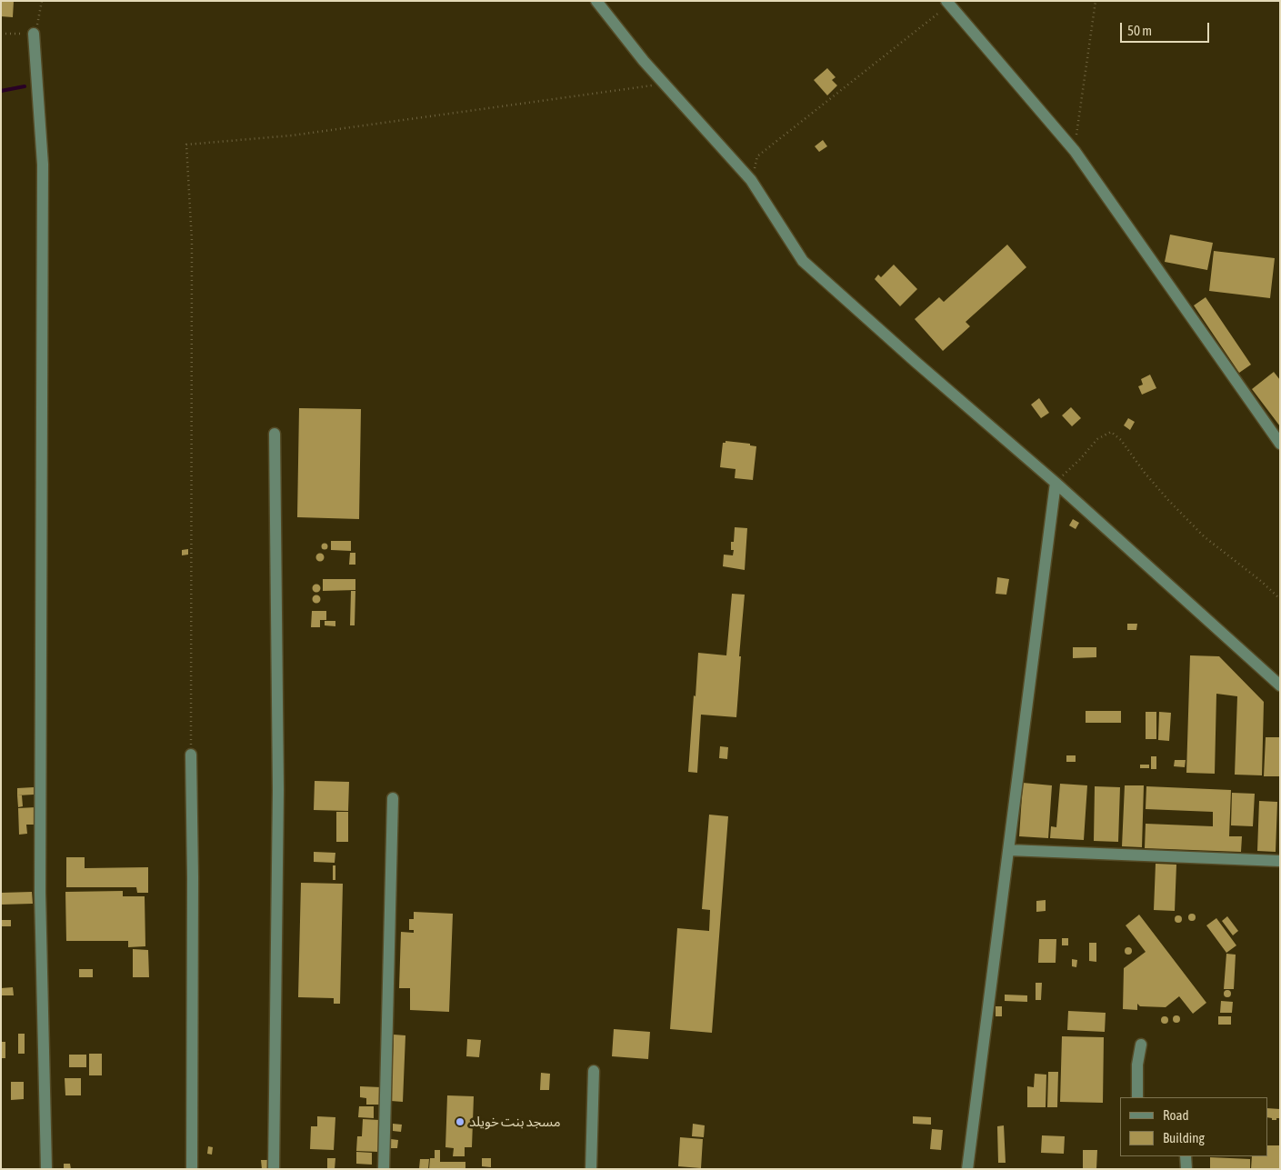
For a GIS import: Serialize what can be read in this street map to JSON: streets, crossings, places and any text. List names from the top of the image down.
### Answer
{
  "places": ["مسجد بنت خويلد"],
  "legend": ["Road", "Building"],
  "scale_bar": "50 m"
}
